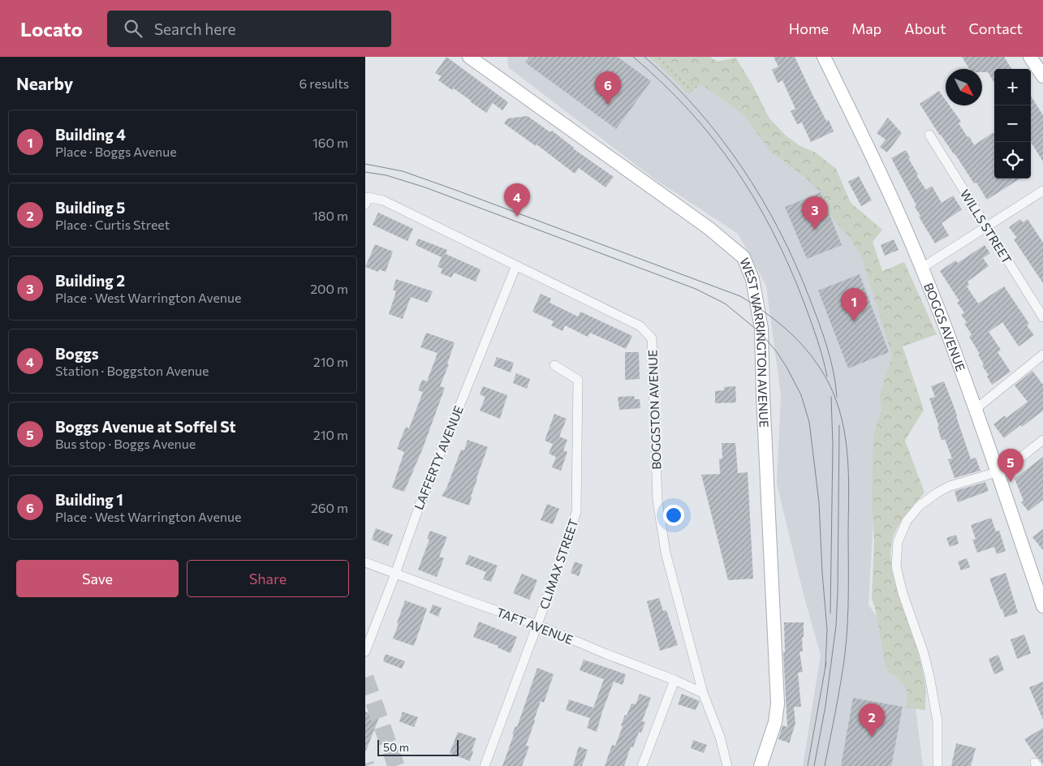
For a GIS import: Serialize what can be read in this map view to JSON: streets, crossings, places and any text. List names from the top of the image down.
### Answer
{
  "streets": {
    "main road": ["BOGGS AVENUE", "WEST WARRINGTON AVENUE"],
    "street": [
      "WILLS STREET",
      "BOGGSTON AVENUE",
      "LAFFERTY AVENUE",
      "CLIMAX STREET",
      "TAFT AVENUE"
    ]
  },
  "crossings": [
    ["BOGGSTON AVENUE", "LAFFERTY AVENUE"],
    ["BOGGSTON AVENUE", "TAFT AVENUE"],
    ["LAFFERTY AVENUE", "TAFT AVENUE"],
    ["CLIMAX STREET", "TAFT AVENUE"]
  ],
  "scale_bar": "50 m",
  "north": "bottom right",
  "page": {
    "header": "Locato",
    "search": "Search here",
    "nav": [
      "Home",
      "Map",
      "About",
      "Contact"
    ],
    "heading": ["Nearby", "6 results"],
    "map_buttons": ["+", "−"],
    "pins": [
      "6",
      "4",
      "3",
      "1",
      "5",
      "2"
    ],
    "list": [
      {
        "mark": "1",
        "name": "Building 4",
        "note": "Place · Boggs Avenue",
        "value": "160 m"
      },
      {
        "mark": "2",
        "name": "Building 5",
        "note": "Place · Curtis Street",
        "value": "180 m"
      },
      {
        "mark": "3",
        "name": "Building 2",
        "note": "Place · West Warrington Avenue",
        "value": "200 m"
      },
      {
        "mark": "4",
        "name": "Boggs",
        "note": "Station · Boggston Avenue",
        "value": "210 m"
      },
      {
        "mark": "5",
        "name": "Boggs Avenue at Soffel St",
        "note": "Bus stop · Boggs Avenue",
        "value": "210 m"
      },
      {
        "mark": "6",
        "name": "Building 1",
        "note": "Place · West Warrington Avenue",
        "value": "260 m"
      }
    ],
    "buttons": ["Save", "Share"],
    "scale": "50 m"
  }
}
